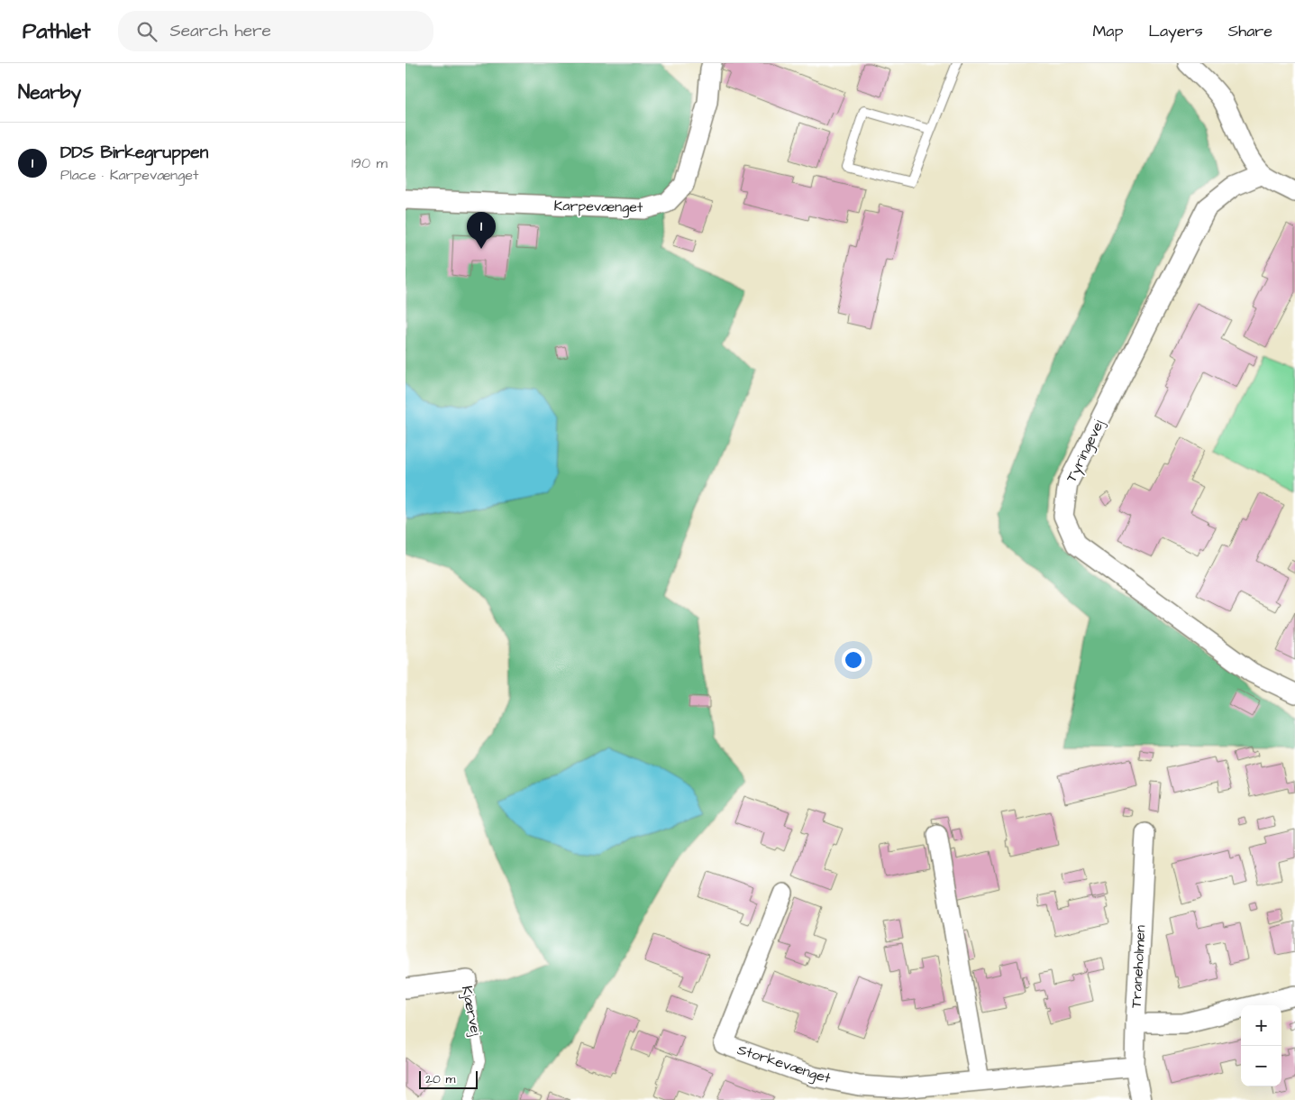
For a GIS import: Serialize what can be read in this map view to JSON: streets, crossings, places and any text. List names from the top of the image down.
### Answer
{
  "streets": {
    "street": [
      "Karpevænget",
      "Tyringevej",
      "Traneholmen",
      "Kjærvej",
      "Storkevænget"
    ]
  },
  "crossings": [
    ["Traneholmen", "Storkevænget"]
  ],
  "scale_bar": "20 m",
  "page": {
    "header": "Pathlet",
    "search": "Search here",
    "nav": ["Map", "Layers", "Share"],
    "heading": "Nearby",
    "list": [
      {
        "mark": "1",
        "name": "DDS Birkegruppen",
        "note": "Place · Karpevænget",
        "value": "190 m"
      }
    ],
    "pins": "1",
    "map_buttons": ["+", "−"],
    "scale": "20 m"
  }
}
